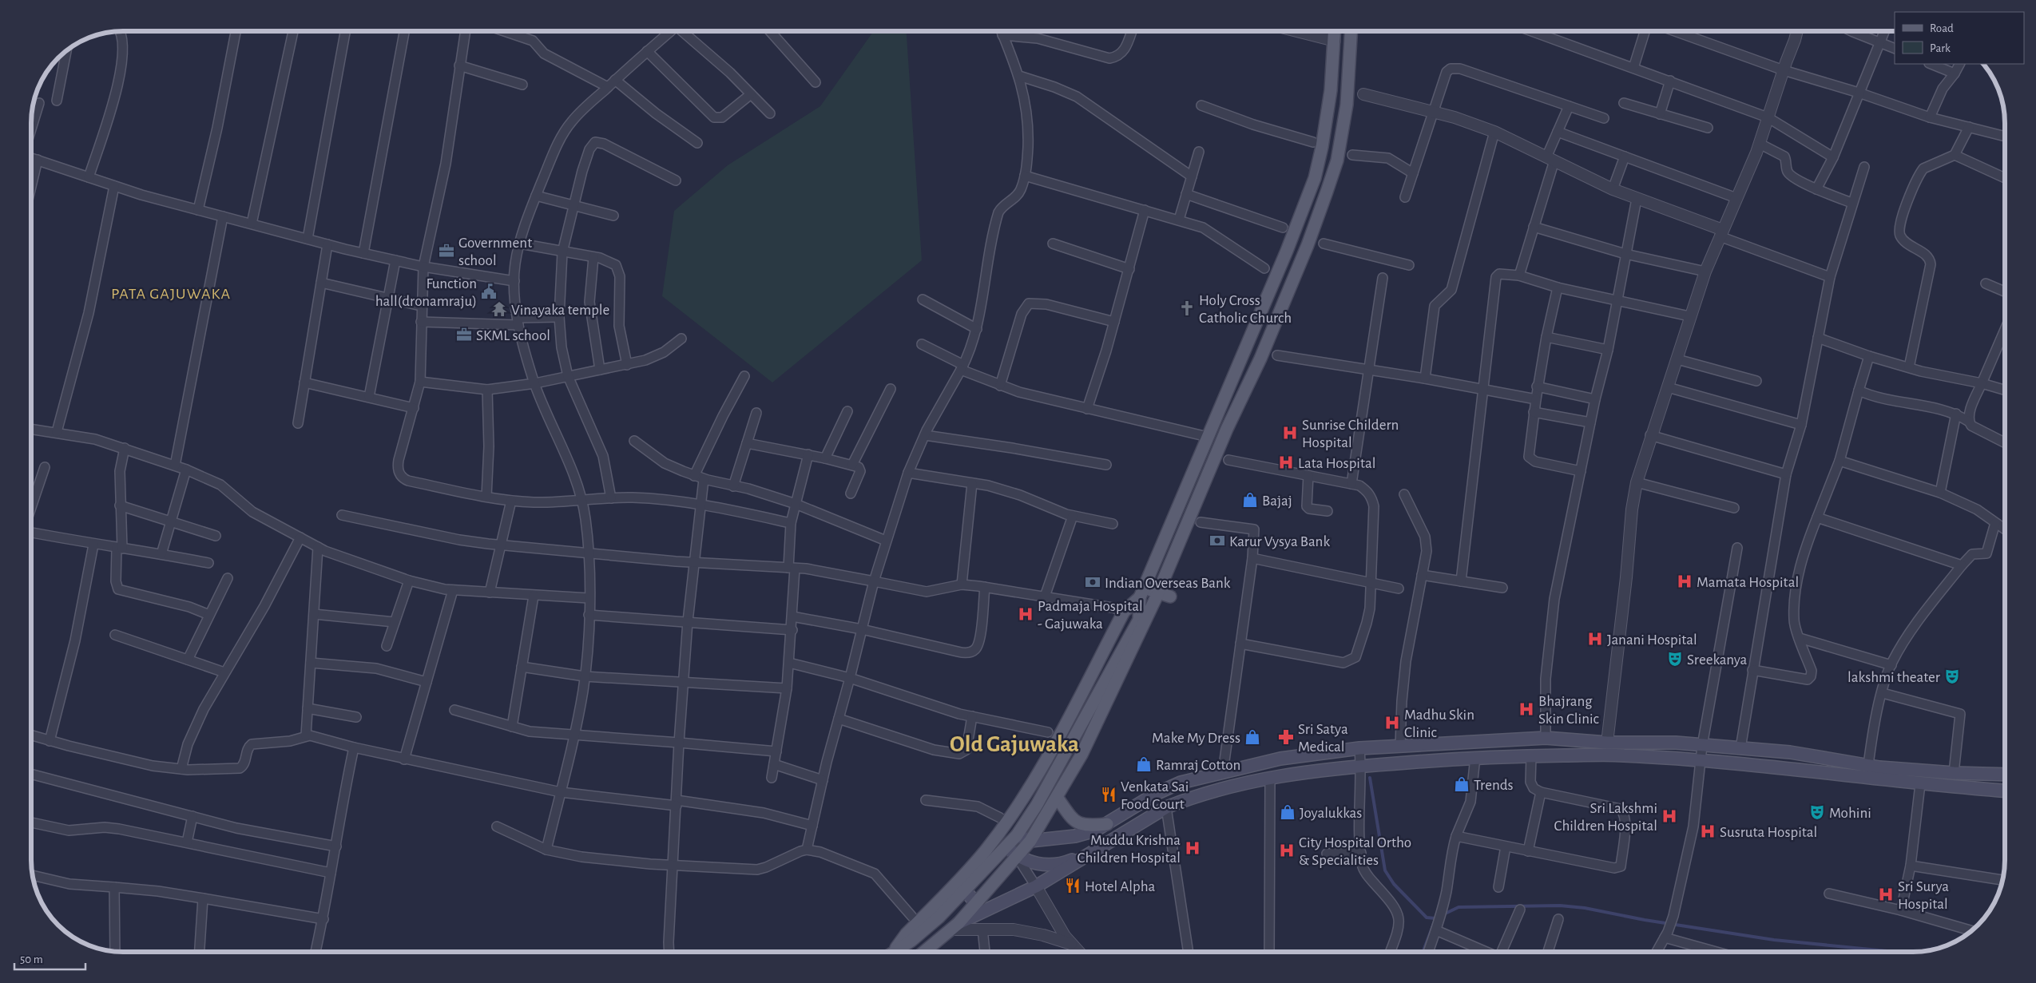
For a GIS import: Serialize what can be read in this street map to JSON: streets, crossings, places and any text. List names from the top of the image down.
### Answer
{
  "districts": ["PATA GAJUWAKA", "Old Gajuwaka"],
  "places": {
    "office": ["Government school", "SKML school"],
    "public building": ["Function hall(dronamraju)"],
    "church": ["Holy Cross Catholic Church"],
    "temple": ["Vinayaka temple"],
    "hospital": [
      "Sunrise Childern Hospital",
      "Lata Hospital",
      "Mamata Hospital",
      "Padmaja Hospital - Gajuwaka",
      "Janani Hospital",
      "Bhajrang Skin Clinic",
      "Madhu Skin Clinic",
      "Sri Lakshmi Children Hospital",
      "Susruta Hospital",
      "Muddu Krishna Children Hospital",
      "City Hospital Ortho & Specialities",
      "Sri Surya Hospital"
    ],
    "shop": [
      "Bajaj",
      "Make My Dress",
      "Ramraj Cotton",
      "Trends",
      "Joyalukkas"
    ],
    "bank": ["Karur Vysya Bank", "Indian Overseas Bank"],
    "theatre": ["Sreekanya", "lakshmi theater", "Mohini"],
    "pharmacy": ["Sri Satya Medical"],
    "restaurant": ["Venkata Sai Food Court", "Hotel Alpha"]
  },
  "legend": ["Road", "Park"],
  "scale_bar": "50 m"
}
